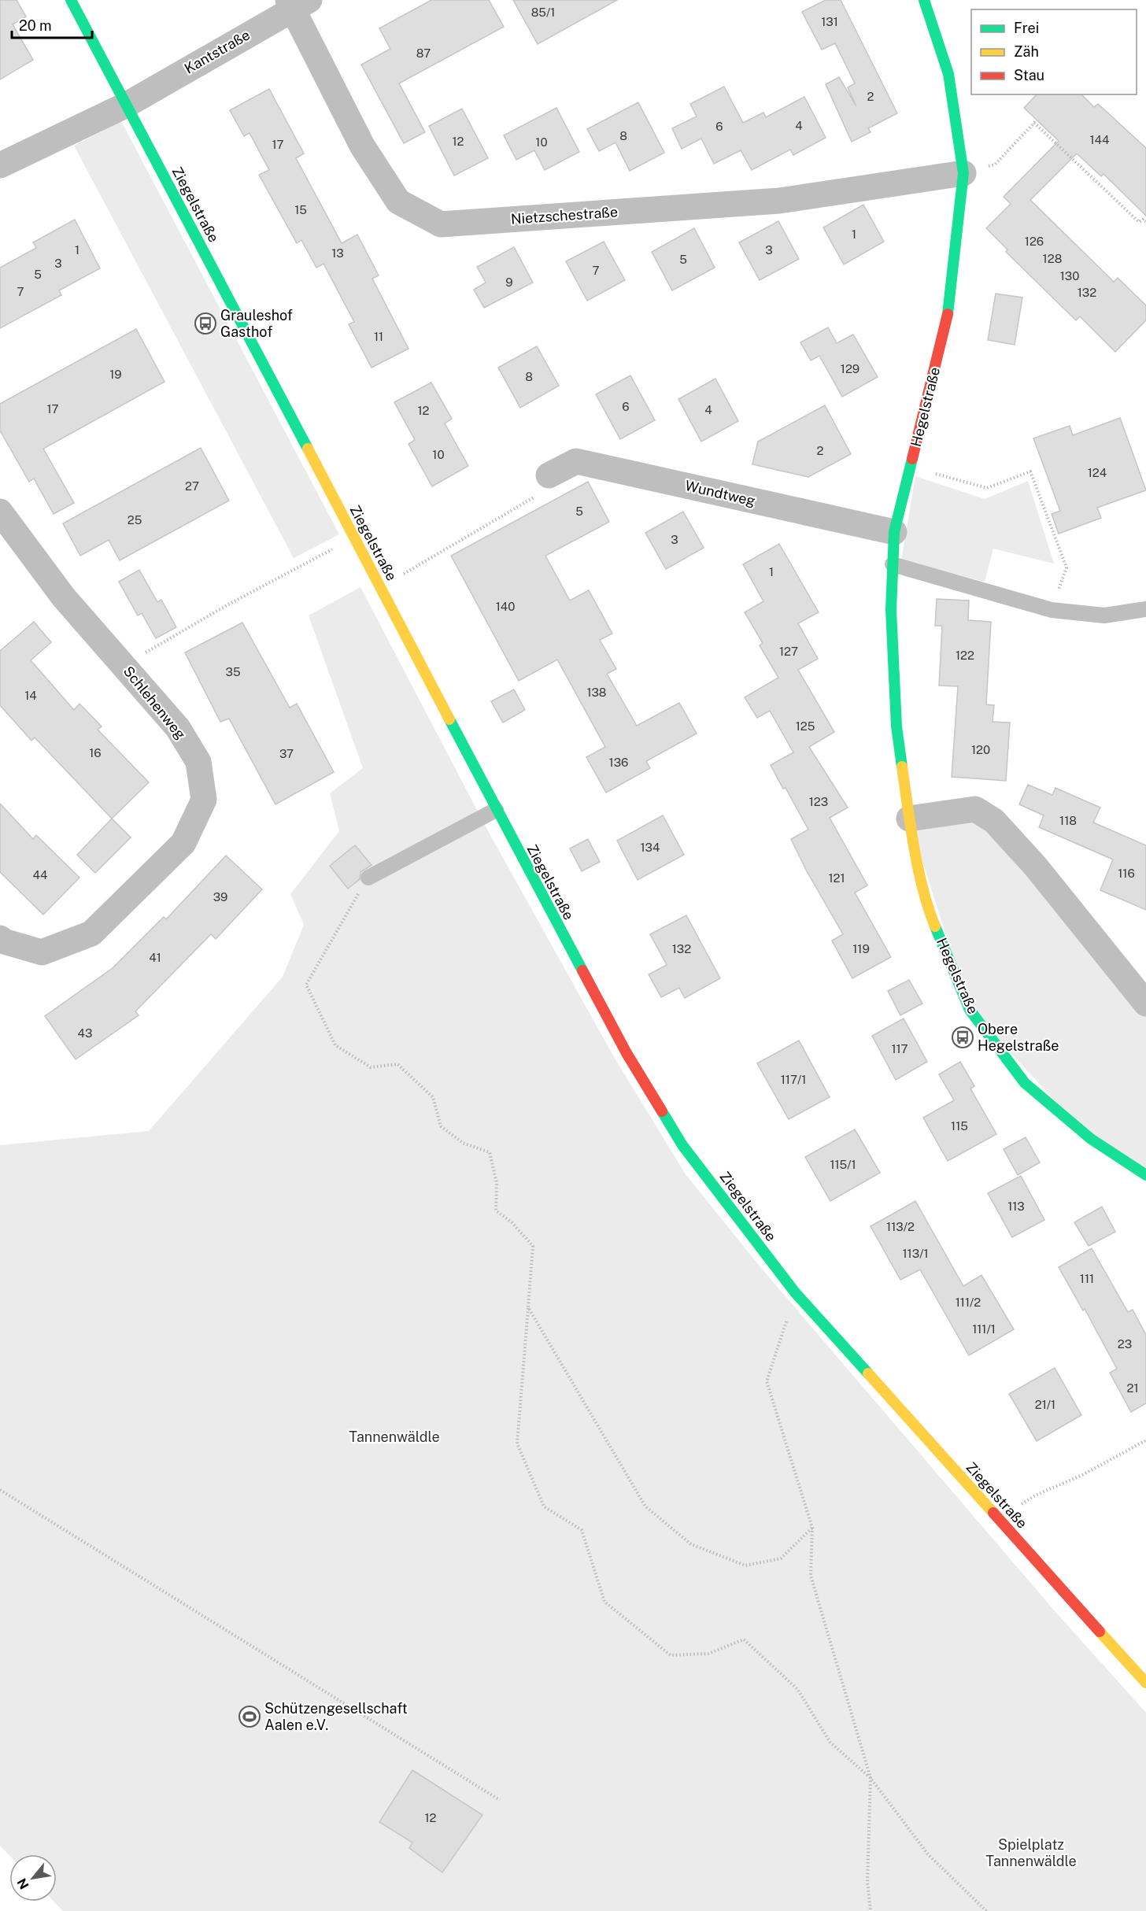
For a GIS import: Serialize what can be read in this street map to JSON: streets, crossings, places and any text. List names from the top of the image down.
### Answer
{
  "streets": {
    "main road": ["Ziegelstraße", "Hegelstraße"],
    "street": [
      "Kantstraße",
      "Nietzschestraße",
      "Wundtweg",
      "Schlehenweg"
    ]
  },
  "crossings": [
    ["Kantstraße", "Ziegelstraße"],
    ["Kantstraße", "Nietzschestraße"],
    ["Nietzschestraße", "Hegelstraße"],
    ["Hegelstraße", "Wundtweg"]
  ],
  "parks": ["Tannenwäldle", "Spielplatz Tannenwäldle"],
  "places": {
    "bus stop": ["Grauleshof Gasthof", "Obere Hegelstraße"],
    "sports": ["Schützengesellschaft Aalen e.V."]
  },
  "house_numbers": [
    "85/1",
    "131",
    "87",
    "2",
    "4",
    "6",
    "8",
    "144",
    "12",
    "10",
    "17",
    "15",
    "1",
    "126",
    "1",
    "3",
    "13",
    "128",
    "5",
    "3",
    "7",
    "5",
    "130",
    "9",
    "7",
    "132",
    "11",
    "129",
    "19",
    "8",
    "6",
    "17",
    "4",
    "12",
    "2",
    "10",
    "124",
    "27",
    "5",
    "25",
    "3",
    "1",
    "140",
    "127",
    "122",
    "35",
    "138",
    "14",
    "125",
    "120",
    "16",
    "37",
    "136",
    "123",
    "118",
    "134",
    "116",
    "44",
    "121",
    "39",
    "132",
    "119",
    "41",
    "43",
    "117",
    "117/1",
    "115",
    "115/1",
    "113",
    "113/2",
    "113/1",
    "111",
    "111/2",
    "111/1",
    "23",
    "21",
    "21/1",
    "12"
  ],
  "legend": ["Frei", "Zäh", "Stau"],
  "scale_bar": "20 m",
  "north": "bottom left"
}
